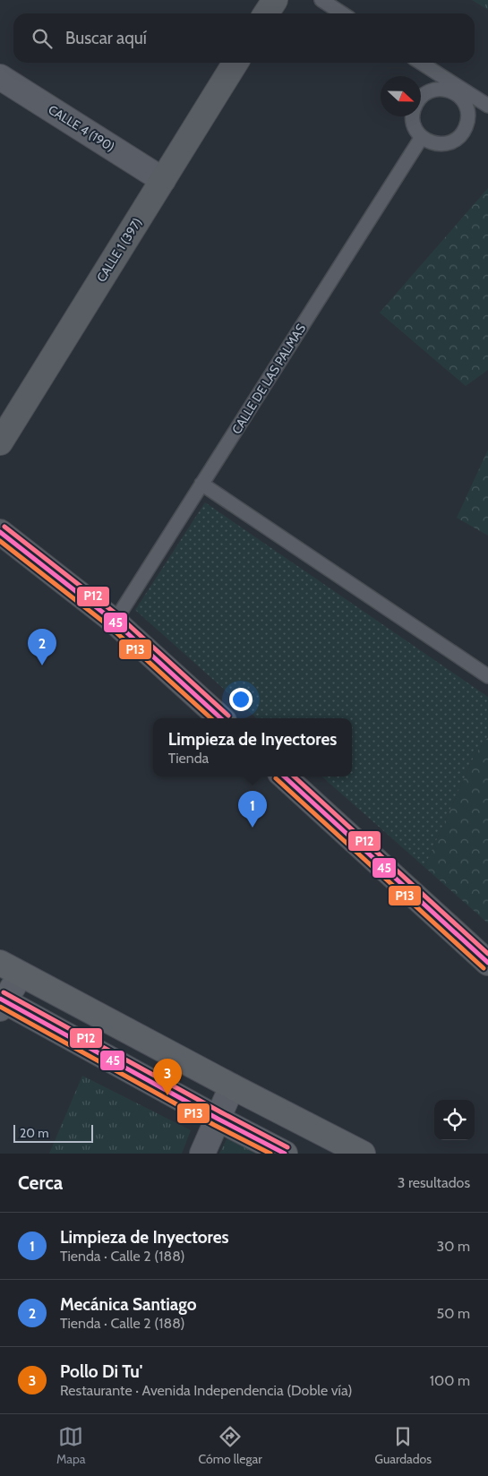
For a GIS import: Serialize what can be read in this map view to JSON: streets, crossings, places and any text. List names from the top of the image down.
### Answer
{
  "streets": {
    "main road": ["CALLE 1 (397)"],
    "street": ["CALLE 4 (190)"],
    "lane": ["CALLE DE LAS PALMAS"]
  },
  "crossings": [
    ["CALLE 4 (190)", "CALLE 1 (397)"]
  ],
  "lines": ["transit line P12", "transit line 45", "transit line P13"],
  "scale_bar": "20 m",
  "north": "right",
  "page": {
    "search": "Buscar aquí",
    "pins": ["2", "1", "3"],
    "popup": ["Limpieza de Inyectores", "Tienda"],
    "scale": "20 m",
    "heading": ["Cerca", "3 resultados"],
    "list": [
      {
        "mark": "1",
        "name": "Limpieza de Inyectores",
        "note": "Tienda · Calle 2 (188)",
        "value": "30 m"
      },
      {
        "mark": "2",
        "name": "Mecánica Santiago",
        "note": "Tienda · Calle 2 (188)",
        "value": "50 m"
      },
      {
        "mark": "3",
        "name": "Pollo Di Tu'",
        "note": "Restaurante · Avenida Independencia (Doble vía)",
        "value": "100 m"
      }
    ],
    "nav": ["Mapa", "Cómo llegar", "Guardados"]
  }
}
